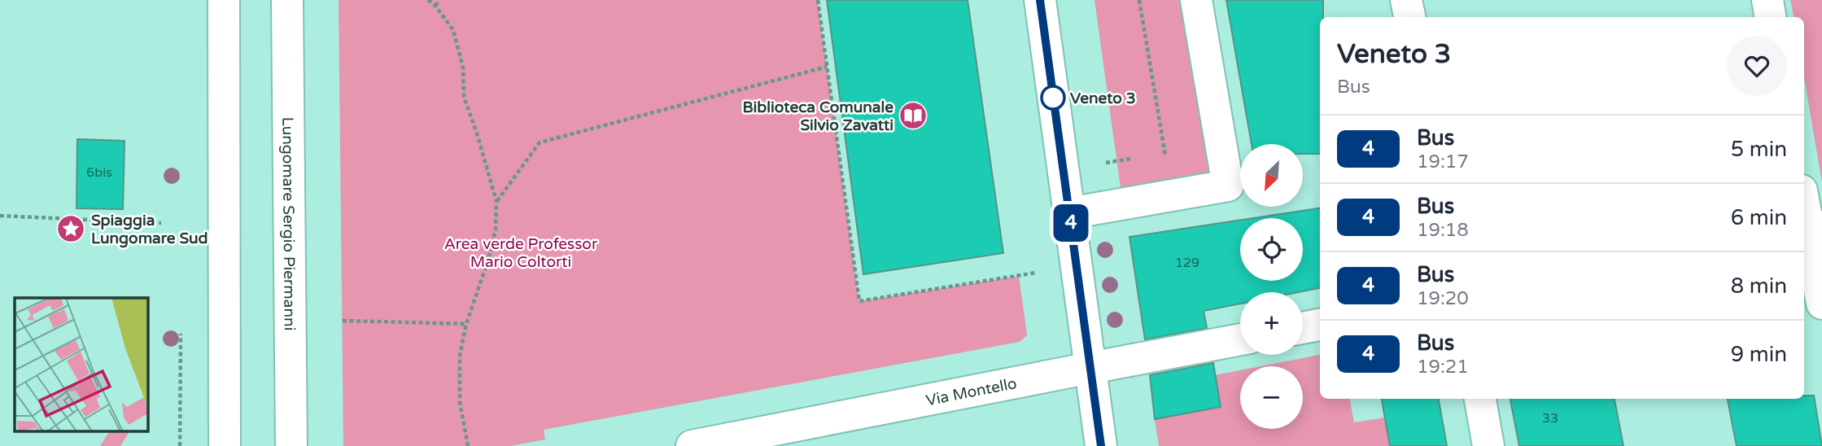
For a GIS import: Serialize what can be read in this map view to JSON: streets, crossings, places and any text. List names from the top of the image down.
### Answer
{
  "streets": {
    "street": ["Lungomare Sergio Piermanni", "Via Montello"]
  },
  "parks": ["Area verde Professor Mario Coltorti"],
  "places": {
    "other": ["Veneto 3"],
    "library": ["Biblioteca Comunale Silvio Zavatti"],
    "place": ["Spiaggia Lungomare Sud"]
  },
  "lines": ["bus line 4"],
  "house_numbers": ["6bis", "129", "33"],
  "north": "bottom left",
  "page": {
    "on_map": "4",
    "heading": ["Veneto 3", "Bus"],
    "list": [
      {
        "mark": "4",
        "name": "Bus",
        "note": "19:17",
        "value": "5 min"
      },
      {
        "mark": "4",
        "name": "Bus",
        "note": "19:18",
        "value": "6 min"
      },
      {
        "mark": "4",
        "name": "Bus",
        "note": "19:20",
        "value": "8 min"
      },
      {
        "mark": "4",
        "name": "Bus",
        "note": "19:21",
        "value": "9 min"
      }
    ],
    "map_buttons": ["+", "−"]
  }
}
